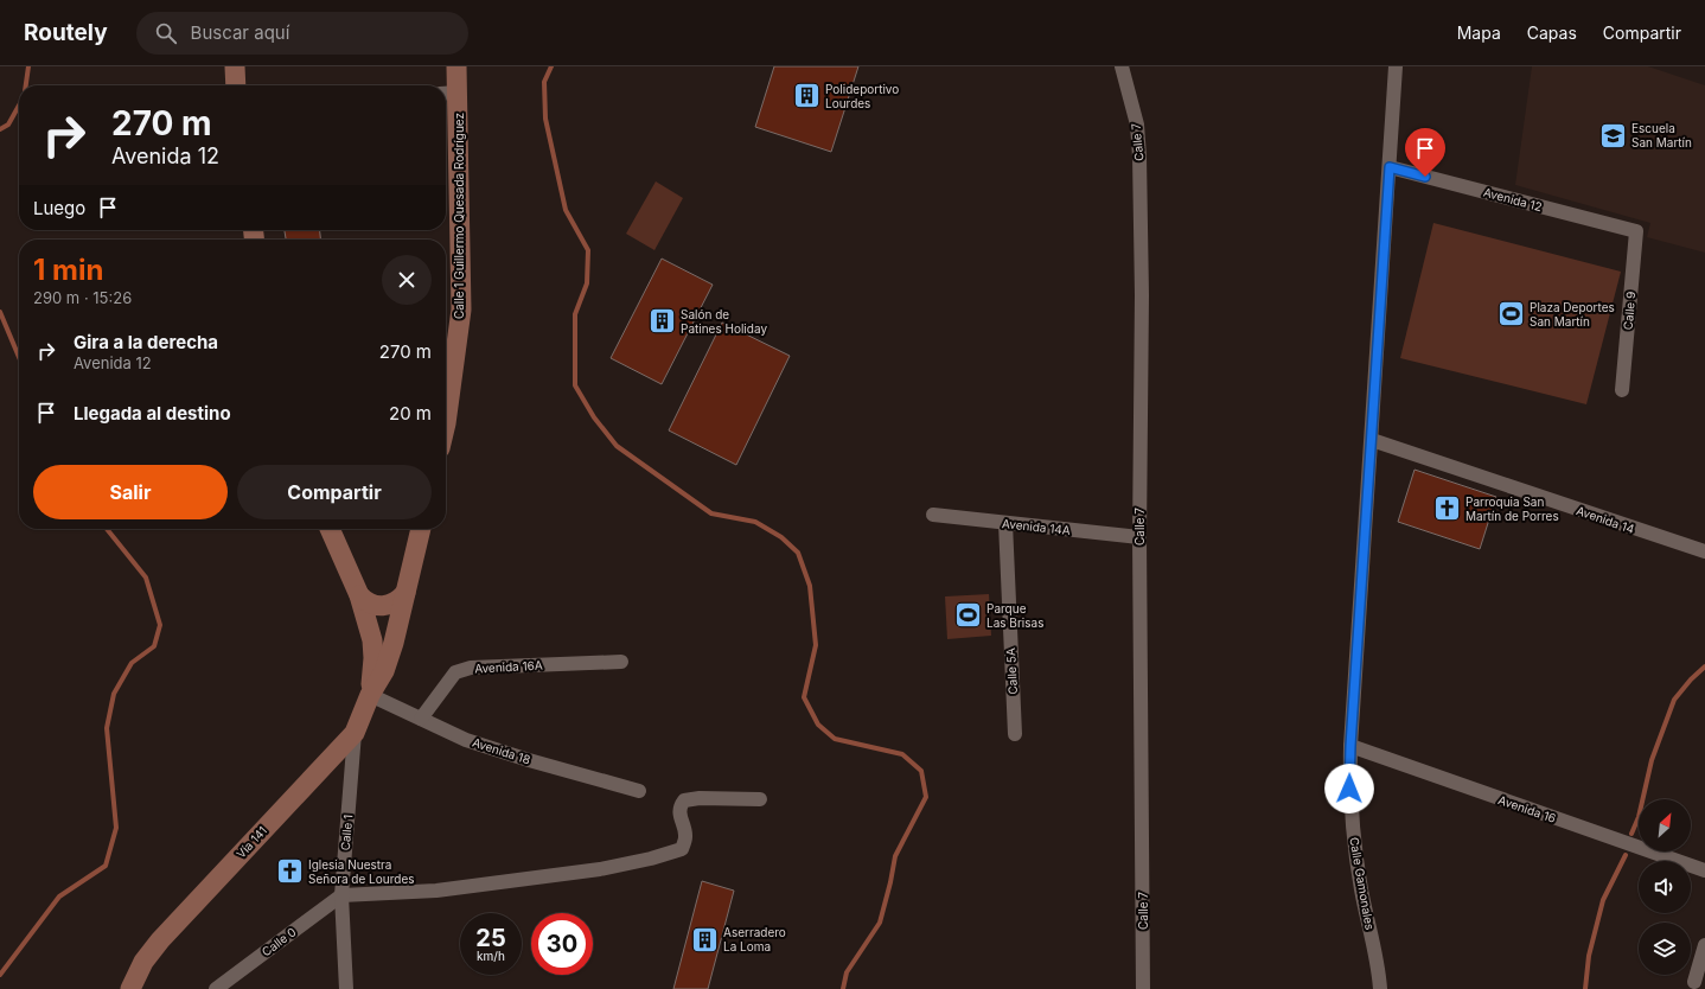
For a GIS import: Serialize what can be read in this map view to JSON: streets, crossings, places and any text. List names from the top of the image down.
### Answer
{
  "streets": {
    "main road": ["Calle 1 Guillermo Quesada Rodríguez", "Vía 141"],
    "street": [
      "Calle 7",
      "Avenida 12",
      "Calle 9",
      "Avenida 14",
      "Avenida 14A",
      "Avenida 16A",
      "Calle 5A",
      "Avenida 18",
      "Avenida 16",
      "Calle 1",
      "Calle Gamonales",
      "Calle 0"
    ]
  },
  "crossings": [
    ["Calle 7", "Avenida 14A"],
    ["Avenida 12", "Calle 9"],
    ["Avenida 12", "Calle Gamonales"],
    ["Avenida 14", "Calle Gamonales"],
    ["Avenida 14A", "Calle 5A"],
    ["Avenida 16A", "Avenida 18"],
    ["Avenida 18", "Vía 141"],
    ["Avenida 16", "Calle Gamonales"],
    ["Calle 1", "Vía 141"],
    ["Calle 1", "Calle 0"]
  ],
  "places": {
    "building": ["Polideportivo Lourdes", "Salón de Patines Holiday", "Aserradero La Loma"],
    "school or university": ["Escuela San Martín"],
    "sports": ["Plaza Deportes San Martín", "Parque Las Brisas"],
    "church": ["Parroquia San Martín de Porres", "Iglesia Nuestra Señora de Lourdes"]
  },
  "north": "top right",
  "page": {
    "header": "Routely",
    "search": "Buscar aquí",
    "nav": ["Mapa", "Capas", "Compartir"],
    "turn": ["270 m", "Avenida 12"],
    "then": "Luego",
    "heading": ["1 min", "290 m · 15:26"],
    "list": [
      {
        "name": "Gira a la derecha",
        "note": "Avenida 12",
        "value": "270 m"
      },
      {
        "name": "Llegada al destino",
        "value": "20 m"
      }
    ],
    "buttons": ["Salir", "Compartir"],
    "speed": "25 km/h",
    "limit": "30"
  }
}
